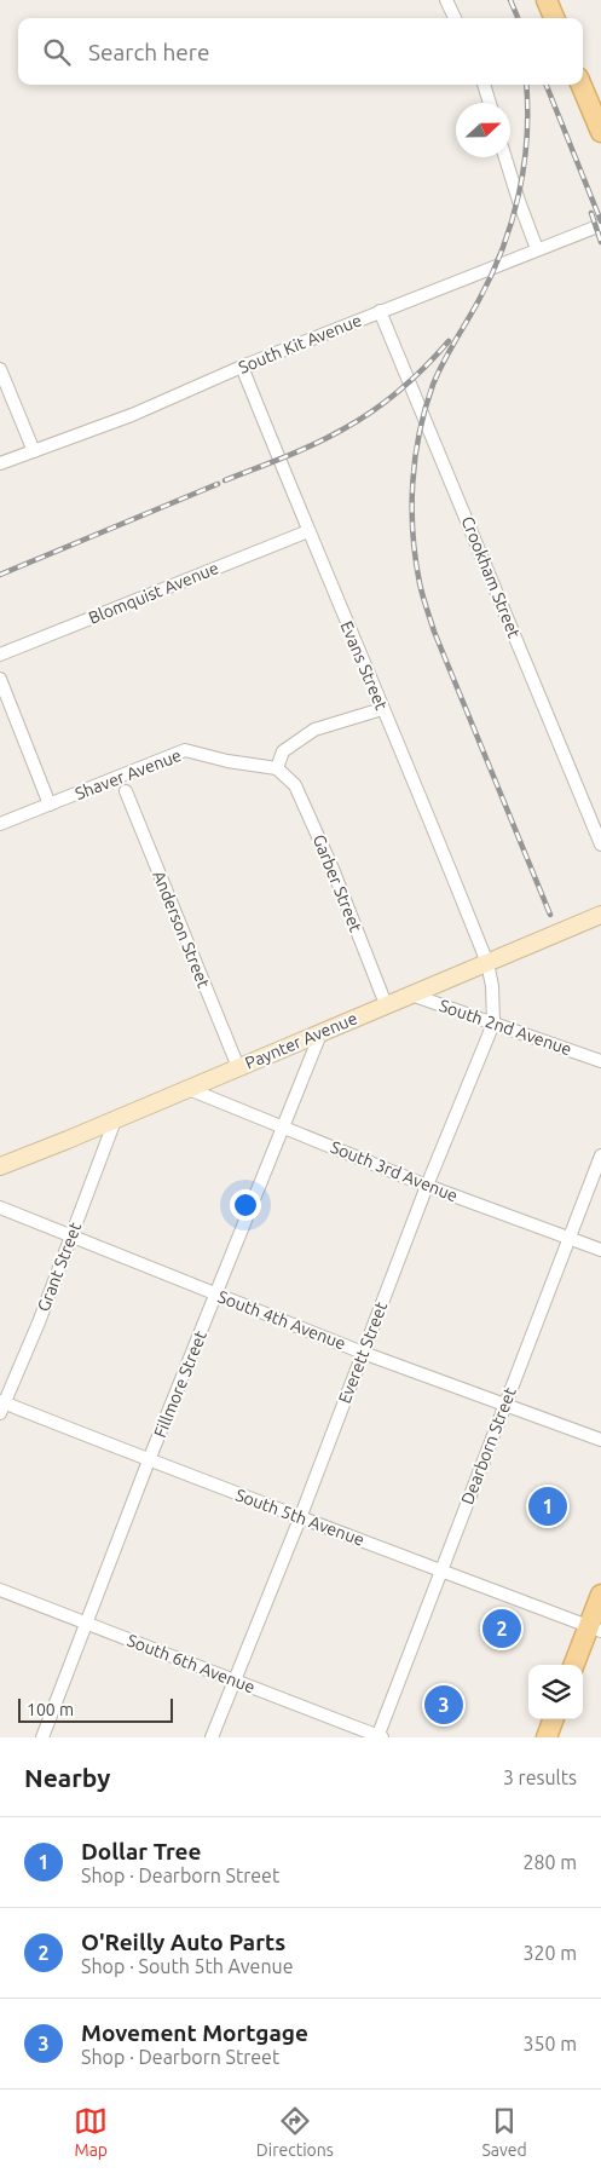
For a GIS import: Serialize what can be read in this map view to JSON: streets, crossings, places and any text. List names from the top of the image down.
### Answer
{
  "streets": {
    "street": [
      "South Kit Avenue",
      "Crookham Street",
      "Blomquist Avenue",
      "Evans Street",
      "Shaver Avenue",
      "Garber Street",
      "Anderson Street",
      "South 2nd Avenue",
      "Paynter Avenue",
      "South 3rd Avenue",
      "Grant Street",
      "South 4th Avenue",
      "Everett Street",
      "Fillmore Street",
      "Dearborn Street",
      "South 5th Avenue",
      "South 6th Avenue"
    ]
  },
  "crossings": [
    ["South Kit Avenue", "Crookham Street"],
    ["South Kit Avenue", "Evans Street"],
    ["Blomquist Avenue", "Evans Street"],
    ["Evans Street", "Paynter Avenue"],
    ["Evans Street", "Everett Street"],
    ["Shaver Avenue", "Garber Street"],
    ["Garber Street", "Paynter Avenue"],
    ["Anderson Street", "Paynter Avenue"],
    ["South 2nd Avenue", "Paynter Avenue"],
    ["South 2nd Avenue", "Everett Street"],
    ["Paynter Avenue", "South 3rd Avenue"],
    ["Paynter Avenue", "Grant Street"],
    ["Paynter Avenue", "Everett Street"],
    ["Paynter Avenue", "Fillmore Street"],
    ["South 3rd Avenue", "Everett Street"],
    ["South 3rd Avenue", "Fillmore Street"],
    ["South 3rd Avenue", "Dearborn Street"],
    ["Grant Street", "South 4th Avenue"],
    ["Grant Street", "South 5th Avenue"],
    ["South 4th Avenue", "Everett Street"],
    ["South 4th Avenue", "Fillmore Street"],
    ["South 4th Avenue", "Dearborn Street"],
    ["Everett Street", "South 5th Avenue"],
    ["Everett Street", "South 6th Avenue"],
    ["Fillmore Street", "South 5th Avenue"],
    ["Fillmore Street", "South 6th Avenue"],
    ["Dearborn Street", "South 5th Avenue"],
    ["Dearborn Street", "South 6th Avenue"]
  ],
  "scale_bar": "100 m",
  "north": "right",
  "page": {
    "search": "Search here",
    "pins": ["1", "2", "3"],
    "scale": "100 m",
    "heading": ["Nearby", "3 results"],
    "list": [
      {
        "mark": "1",
        "name": "Dollar Tree",
        "note": "Shop · Dearborn Street",
        "value": "280 m"
      },
      {
        "mark": "2",
        "name": "O'Reilly Auto Parts",
        "note": "Shop · South 5th Avenue",
        "value": "320 m"
      },
      {
        "mark": "3",
        "name": "Movement Mortgage",
        "note": "Shop · Dearborn Street",
        "value": "350 m"
      }
    ],
    "nav": ["Map", "Directions", "Saved"]
  }
}
